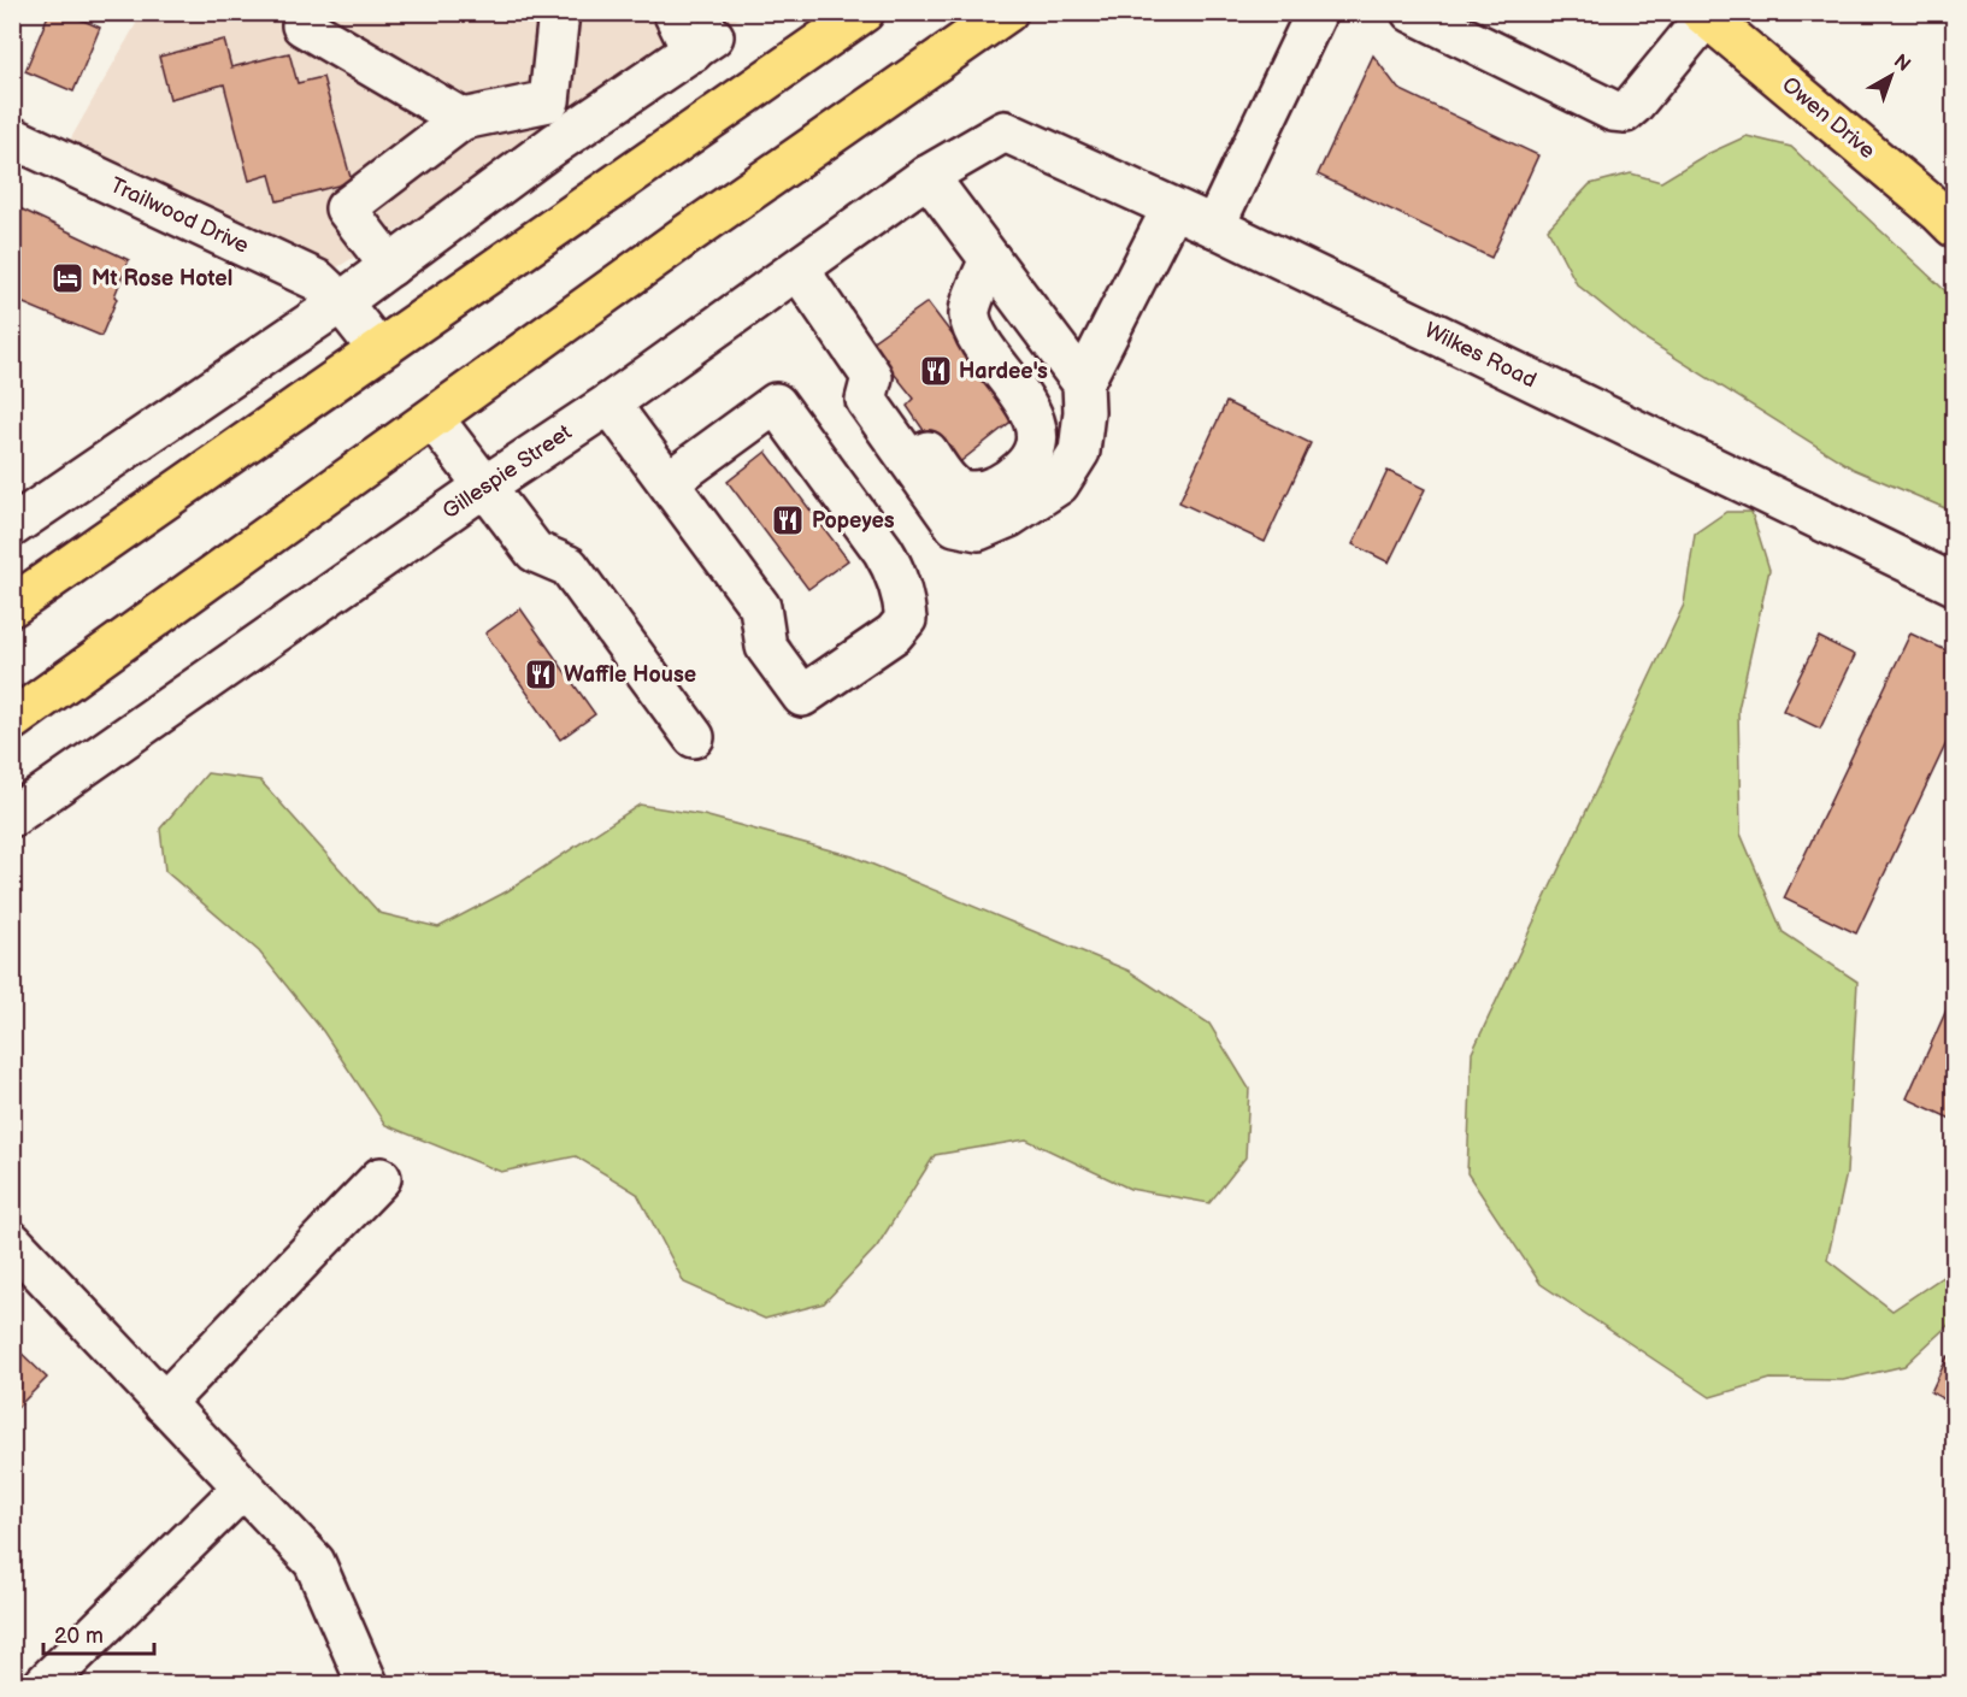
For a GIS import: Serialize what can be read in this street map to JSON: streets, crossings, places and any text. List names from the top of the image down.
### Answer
{
  "streets": {
    "main road": ["Owen Drive"],
    "street": ["Trailwood Drive", "Wilkes Road", "Gillespie Street"]
  },
  "crossings": [
    ["Wilkes Road", "Gillespie Street"]
  ],
  "places": {
    "hotel": ["Mt Rose Hotel"],
    "restaurant": ["Hardee's", "Popeyes", "Waffle House"]
  },
  "scale_bar": "20 m",
  "north": "top right"
}
